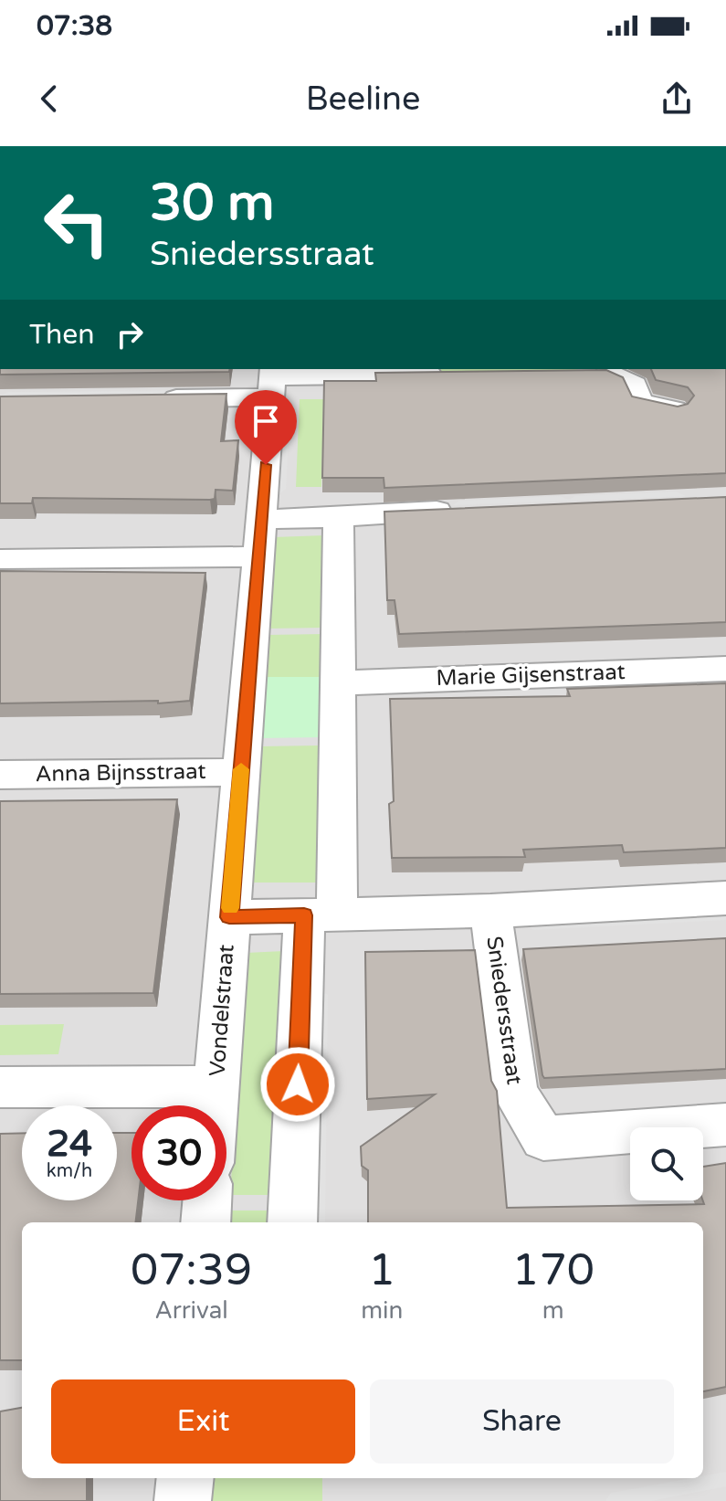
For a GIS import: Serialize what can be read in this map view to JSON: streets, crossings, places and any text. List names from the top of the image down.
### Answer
{
  "streets": {
    "street": [
      "Marie Gijsenstraat",
      "Anna Bijnsstraat",
      "Vondelstraat",
      "Sniedersstraat"
    ]
  },
  "crossings": [
    ["Anna Bijnsstraat", "Vondelstraat"],
    ["Vondelstraat", "Sniedersstraat"]
  ],
  "page": {
    "status": "07:38",
    "header": "Beeline",
    "turn": ["30 m", "Sniedersstraat"],
    "then": "Then",
    "speed": "24 km/h",
    "limit": "30",
    "eta": [
      "07:39",
      "Arrival",
      "1",
      "min",
      "170",
      "m"
    ],
    "buttons": ["Exit", "Share"]
  }
}
